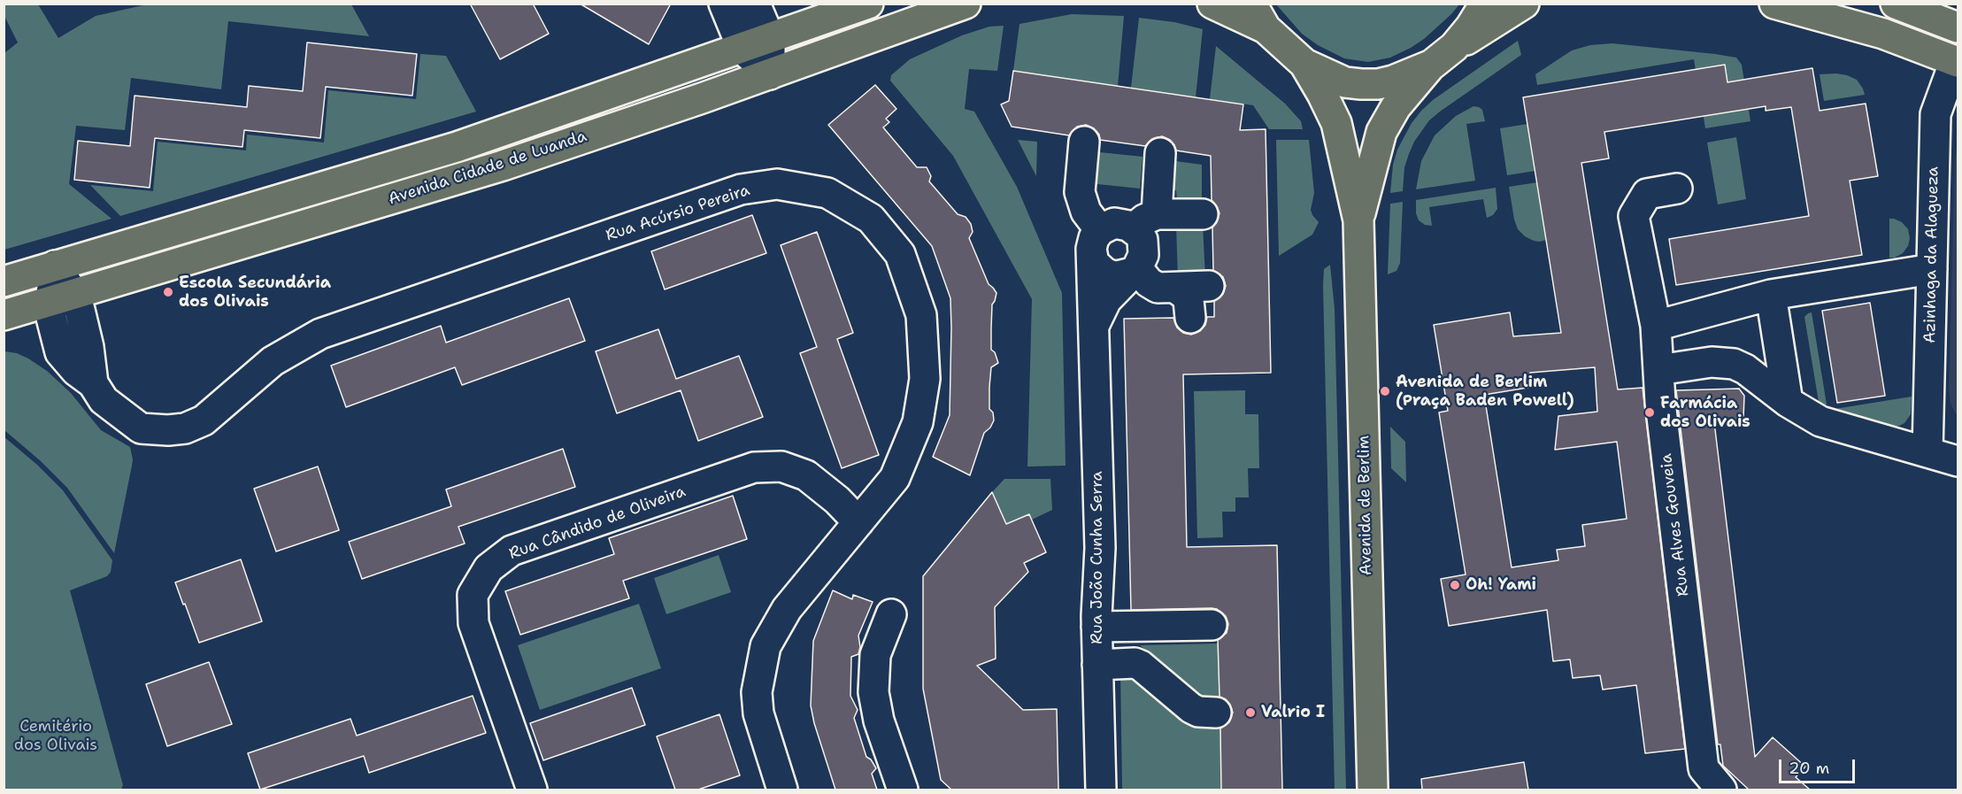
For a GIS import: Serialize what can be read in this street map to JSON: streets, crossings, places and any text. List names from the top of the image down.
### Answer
{
  "streets": {
    "main road": ["Avenida Cidade de Luanda", "Avenida de Berlim"],
    "street": [
      "Rua Acúrsio Pereira",
      "Azinhaga da Alagueza",
      "Rua Cândido de Oliveira",
      "Rua Alves Gouveia",
      "Rua João Cunha Serra"
    ]
  },
  "crossings": [
    ["Avenida Cidade de Luanda", "Rua Acúrsio Pereira"],
    ["Rua Acúrsio Pereira", "Rua Cândido de Oliveira"]
  ],
  "parks": ["Cemitério dos Olivais"],
  "places": [
    "Escola Secundária dos Olivais",
    "Avenida de Berlim (Praça Baden Powell)",
    "Farmácia dos Olivais",
    "Oh! Yami",
    "Valrio I"
  ],
  "scale_bar": "20 m"
}
